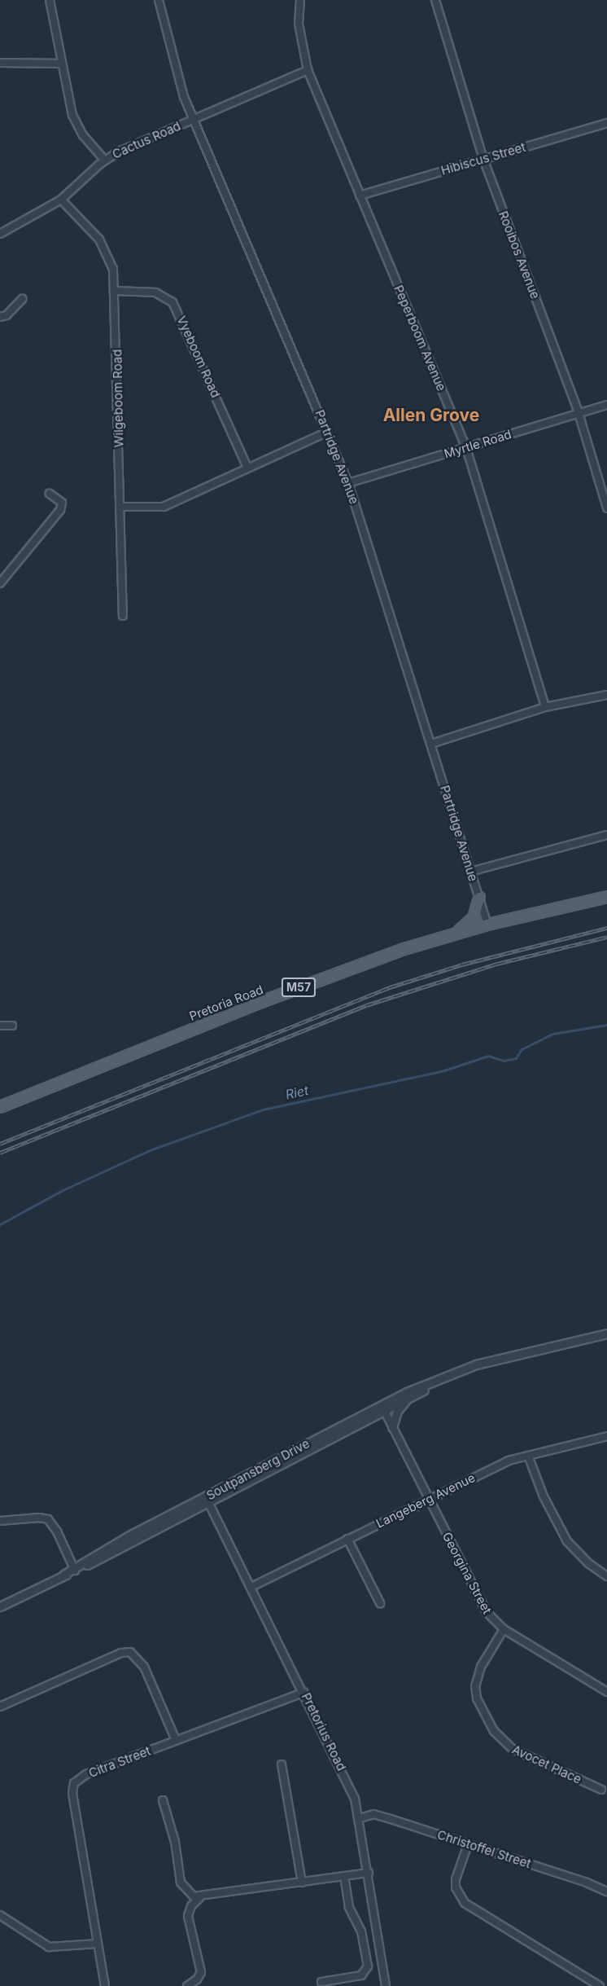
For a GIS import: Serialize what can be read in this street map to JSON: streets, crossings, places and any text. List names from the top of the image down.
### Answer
{
  "streets": {
    "main road": ["M57", "Pretoria Road"],
    "street": [
      "Cactus Road",
      "Hibiscus Street",
      "Rooibos Avenue",
      "Peperboom Avenue",
      "Vyeboom Road",
      "Wilgeboom Road",
      "Myrtle Road",
      "Partridge Avenue",
      "Soutpansberg Drive",
      "Langeberg Avenue",
      "Georgina Street",
      "Pretorius Road",
      "Citra Street",
      "Avocet Place",
      "Christoffel Street"
    ]
  },
  "crossings": [
    ["Cactus Road", "Peperboom Avenue"],
    ["Cactus Road", "Wilgeboom Road"],
    ["Cactus Road", "Partridge Avenue"],
    ["Hibiscus Street", "Rooibos Avenue"],
    ["Hibiscus Street", "Peperboom Avenue"],
    ["Rooibos Avenue", "Myrtle Road"],
    ["Peperboom Avenue", "Myrtle Road"],
    ["Vyeboom Road", "Wilgeboom Road"],
    ["Myrtle Road", "Partridge Avenue"],
    ["Partridge Avenue", "Pretoria Road"],
    ["Soutpansberg Drive", "Georgina Street"],
    ["Soutpansberg Drive", "Pretorius Road"],
    ["Langeberg Avenue", "Georgina Street"],
    ["Langeberg Avenue", "Pretorius Road"],
    ["Georgina Street", "Avocet Place"],
    ["Pretorius Road", "Citra Street"],
    ["Pretorius Road", "Christoffel Street"]
  ],
  "districts": ["Allen Grove"],
  "water": ["Riet"]
}
